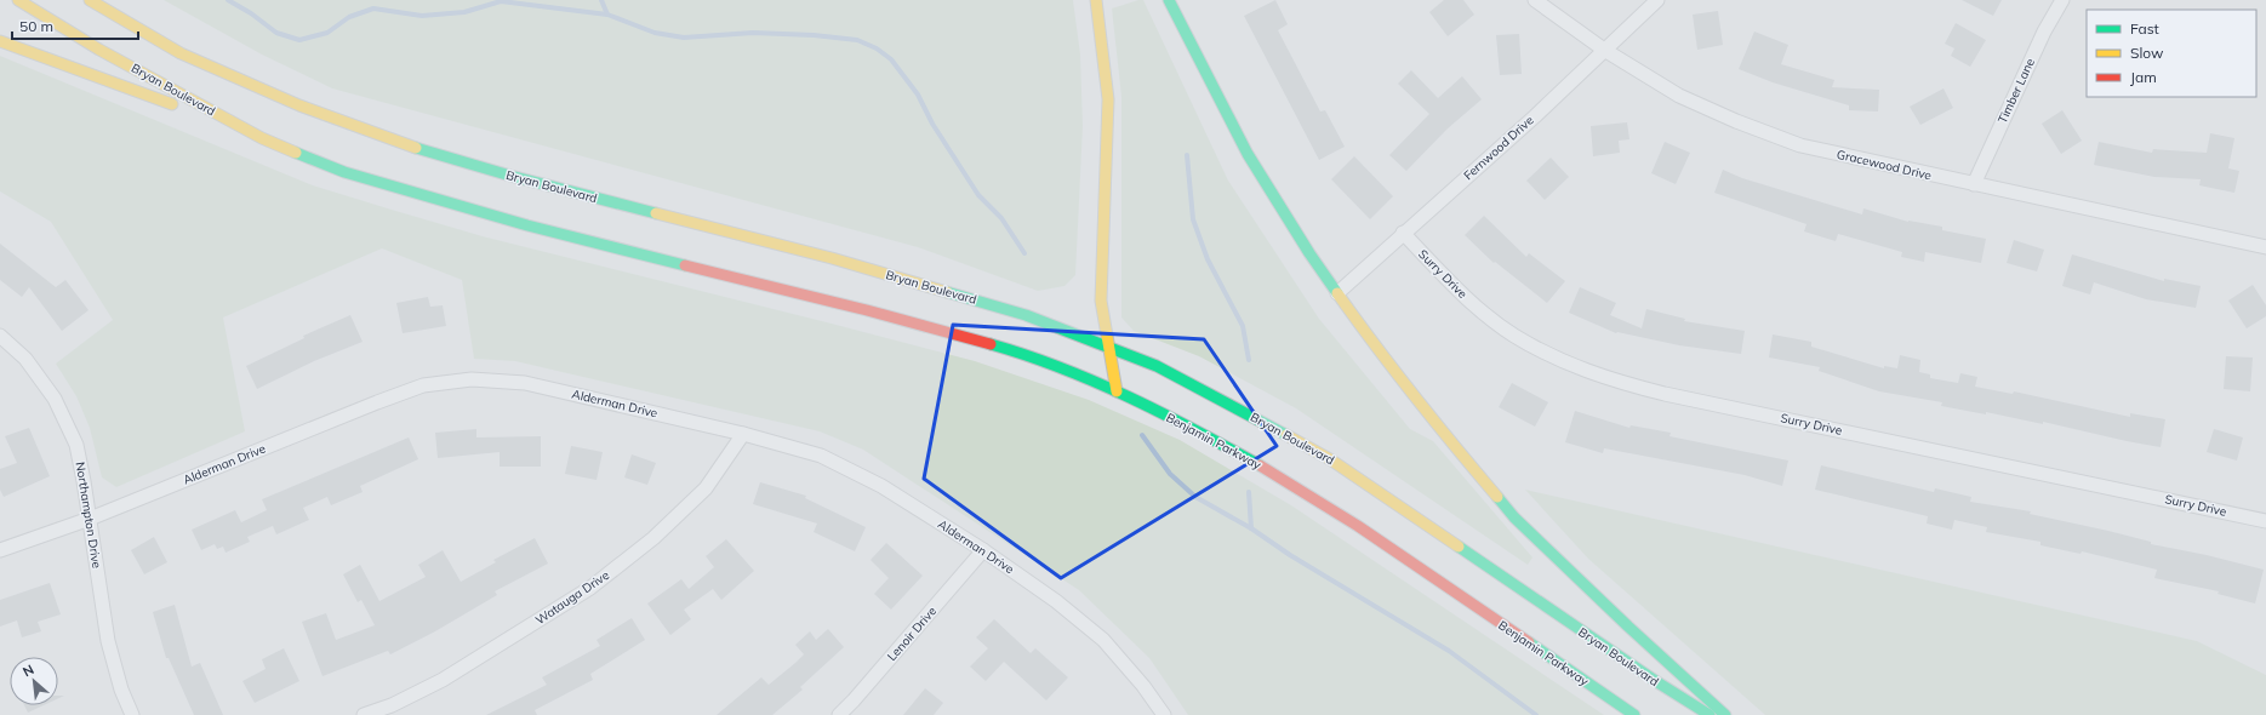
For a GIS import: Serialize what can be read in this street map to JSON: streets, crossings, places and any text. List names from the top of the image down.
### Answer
{
  "streets": {
    "main road": ["Bryan Boulevard", "Benjamin Parkway"],
    "street": [
      "Timber Lane",
      "Fernwood Drive",
      "Gracewood Drive",
      "Surry Drive",
      "Alderman Drive",
      "Northampton Drive",
      "Watauga Drive",
      "Lenoir Drive"
    ]
  },
  "crossings": [
    ["Bryan Boulevard", "Benjamin Parkway"],
    ["Timber Lane", "Gracewood Drive"],
    ["Fernwood Drive", "Gracewood Drive"],
    ["Fernwood Drive", "Surry Drive"],
    ["Alderman Drive", "Northampton Drive"],
    ["Alderman Drive", "Watauga Drive"],
    ["Alderman Drive", "Lenoir Drive"]
  ],
  "legend": ["Fast", "Slow", "Jam"],
  "scale_bar": "50 m",
  "north": "top left"
}
